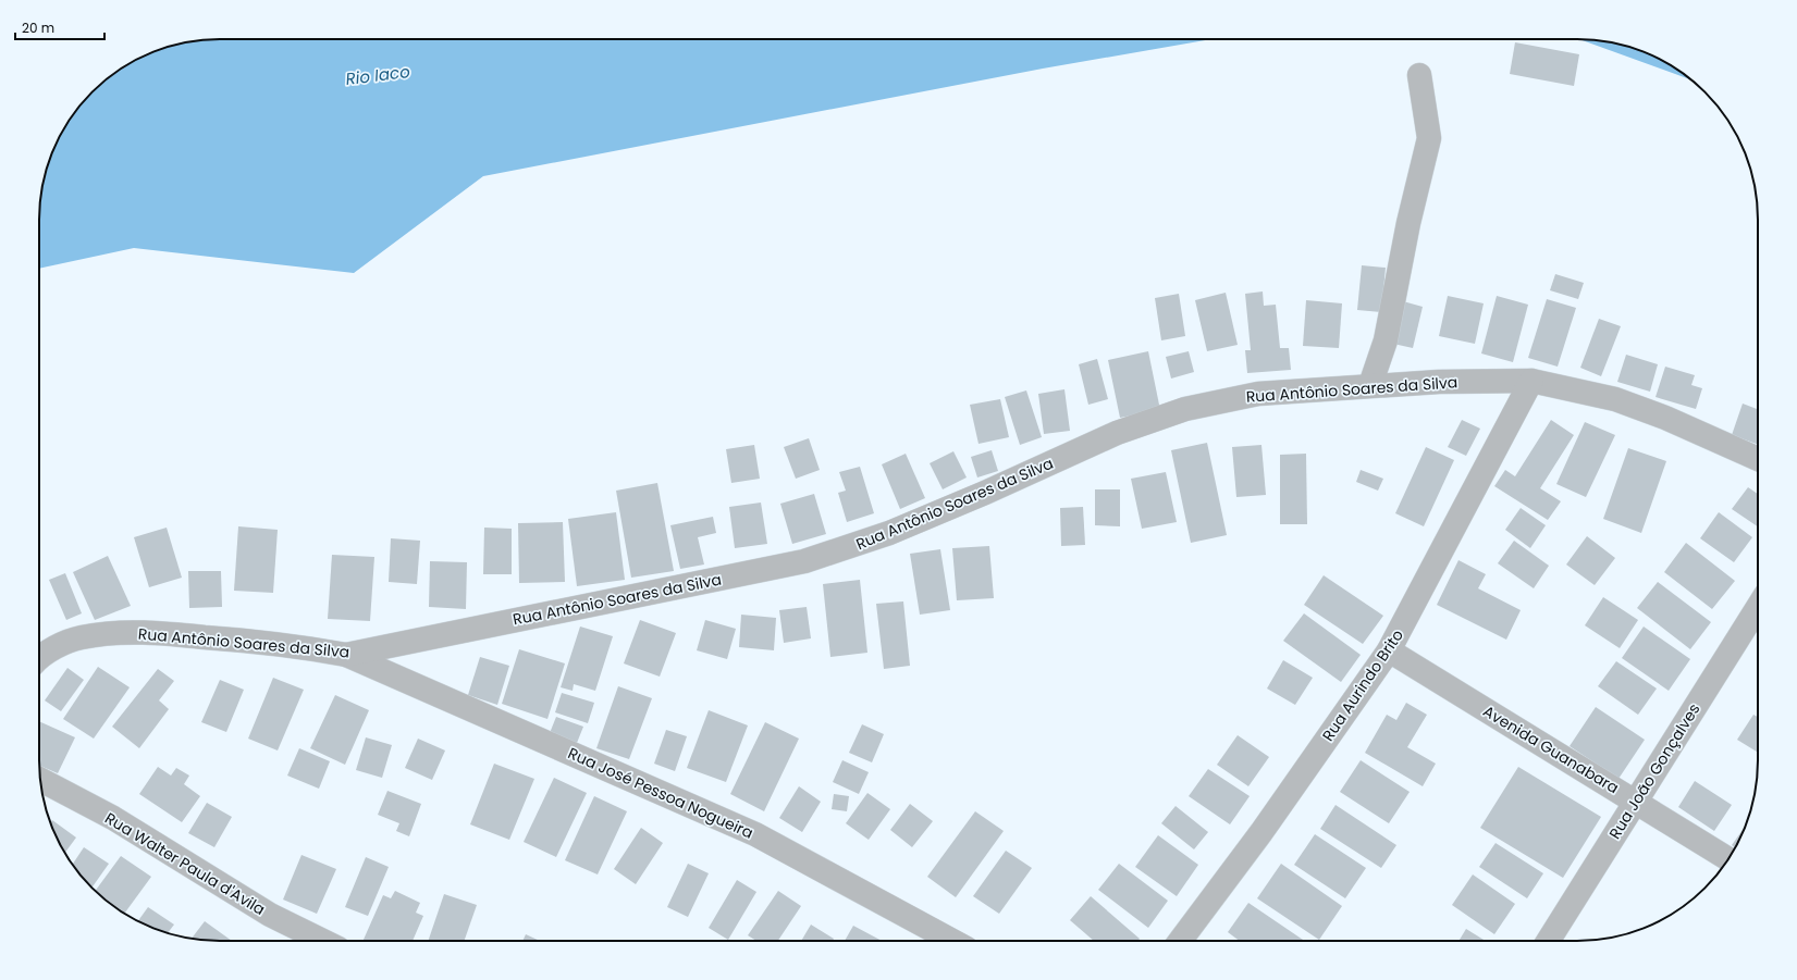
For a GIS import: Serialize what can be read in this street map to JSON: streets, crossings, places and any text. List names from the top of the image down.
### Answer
{
  "streets": {
    "street": [
      "Rua Antônio Soares da Silva",
      "Rua Aurindo Brito",
      "Avenida Guanabara",
      "Rua João Gonçalves",
      "Rua José Pessoa Nogueira",
      "Rua Walter Paula d'Avila"
    ]
  },
  "crossings": [
    ["Rua Antônio Soares da Silva", "Rua Aurindo Brito"],
    ["Rua Antônio Soares da Silva", "Rua José Pessoa Nogueira"],
    ["Rua Aurindo Brito", "Avenida Guanabara"],
    ["Avenida Guanabara", "Rua João Gonçalves"]
  ],
  "water": ["Rio Iaco"],
  "scale_bar": "20 m"
}
